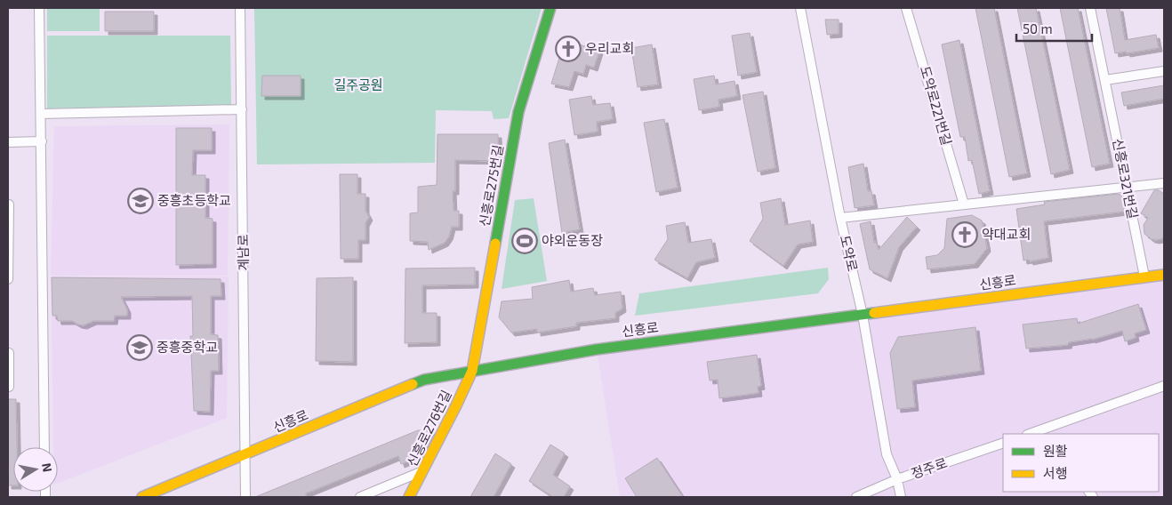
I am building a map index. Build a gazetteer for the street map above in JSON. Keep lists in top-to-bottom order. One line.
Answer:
{"streets":{"street":["도약로221번길","신흥로321번길","신흥로275번길","계남로","도약로","신흥로","신흥로276번길","정주로"]},"crossings":[["신흥로321번길","신흥로"],["신흥로275번길","신흥로"],["신흥로275번길","신흥로276번길"],["계남로","신흥로"],["도약로","신흥로"],["도약로","정주로"],["신흥로","신흥로276번길"]],"parks":["길주공원"],"places":{"church":["우리교회","약대교회"],"school or university":["중흥초등학교","중흥중학교"],"sports":["야외운동장"]},"legend":["원활","서행"],"scale_bar":"50 m","north":"right"}
